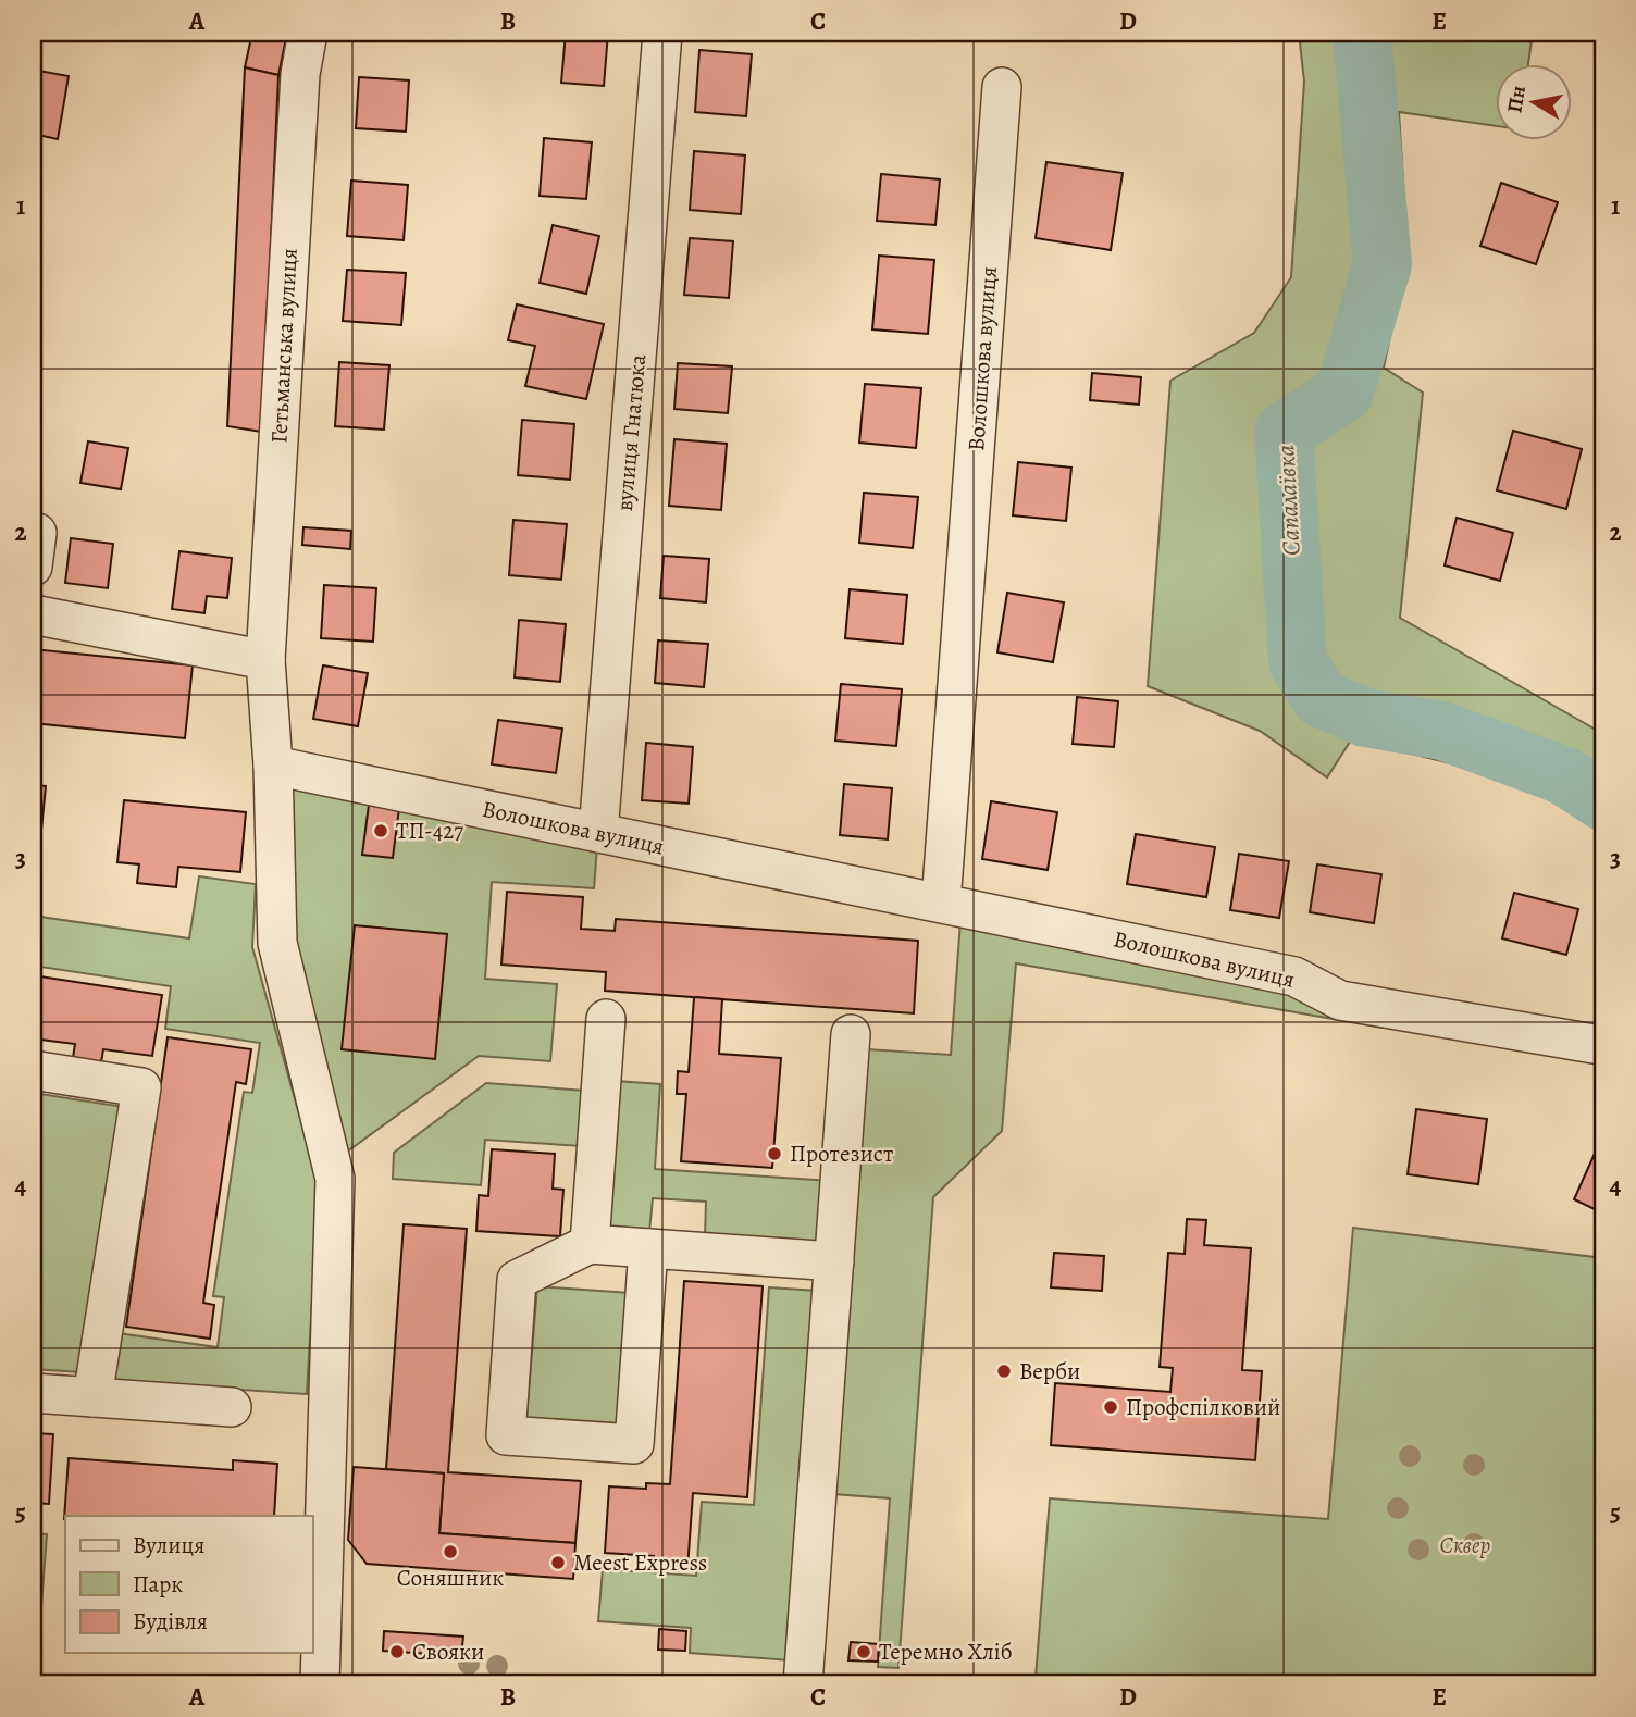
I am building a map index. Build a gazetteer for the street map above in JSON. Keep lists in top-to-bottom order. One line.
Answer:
{"streets":{"street":["Гетьманська вулиця","Волошкова вулиця","вулиця Гнатюка"]},"crossings":[["Волошкова вулиця","вулиця Гнатюка"]],"water":["Сапалаївка"],"parks":["Сквер"],"places":["ТП-427","Протезист","Верби","Профспілковий","Соняшник","Meest Express","Свояки","Теремно Хліб"],"legend":["Вулиця","Парк","Будівля"],"north":"left","grid":{"columns":["A","B","C","D","E"],"rows":["1","2","3","4","5"]}}
